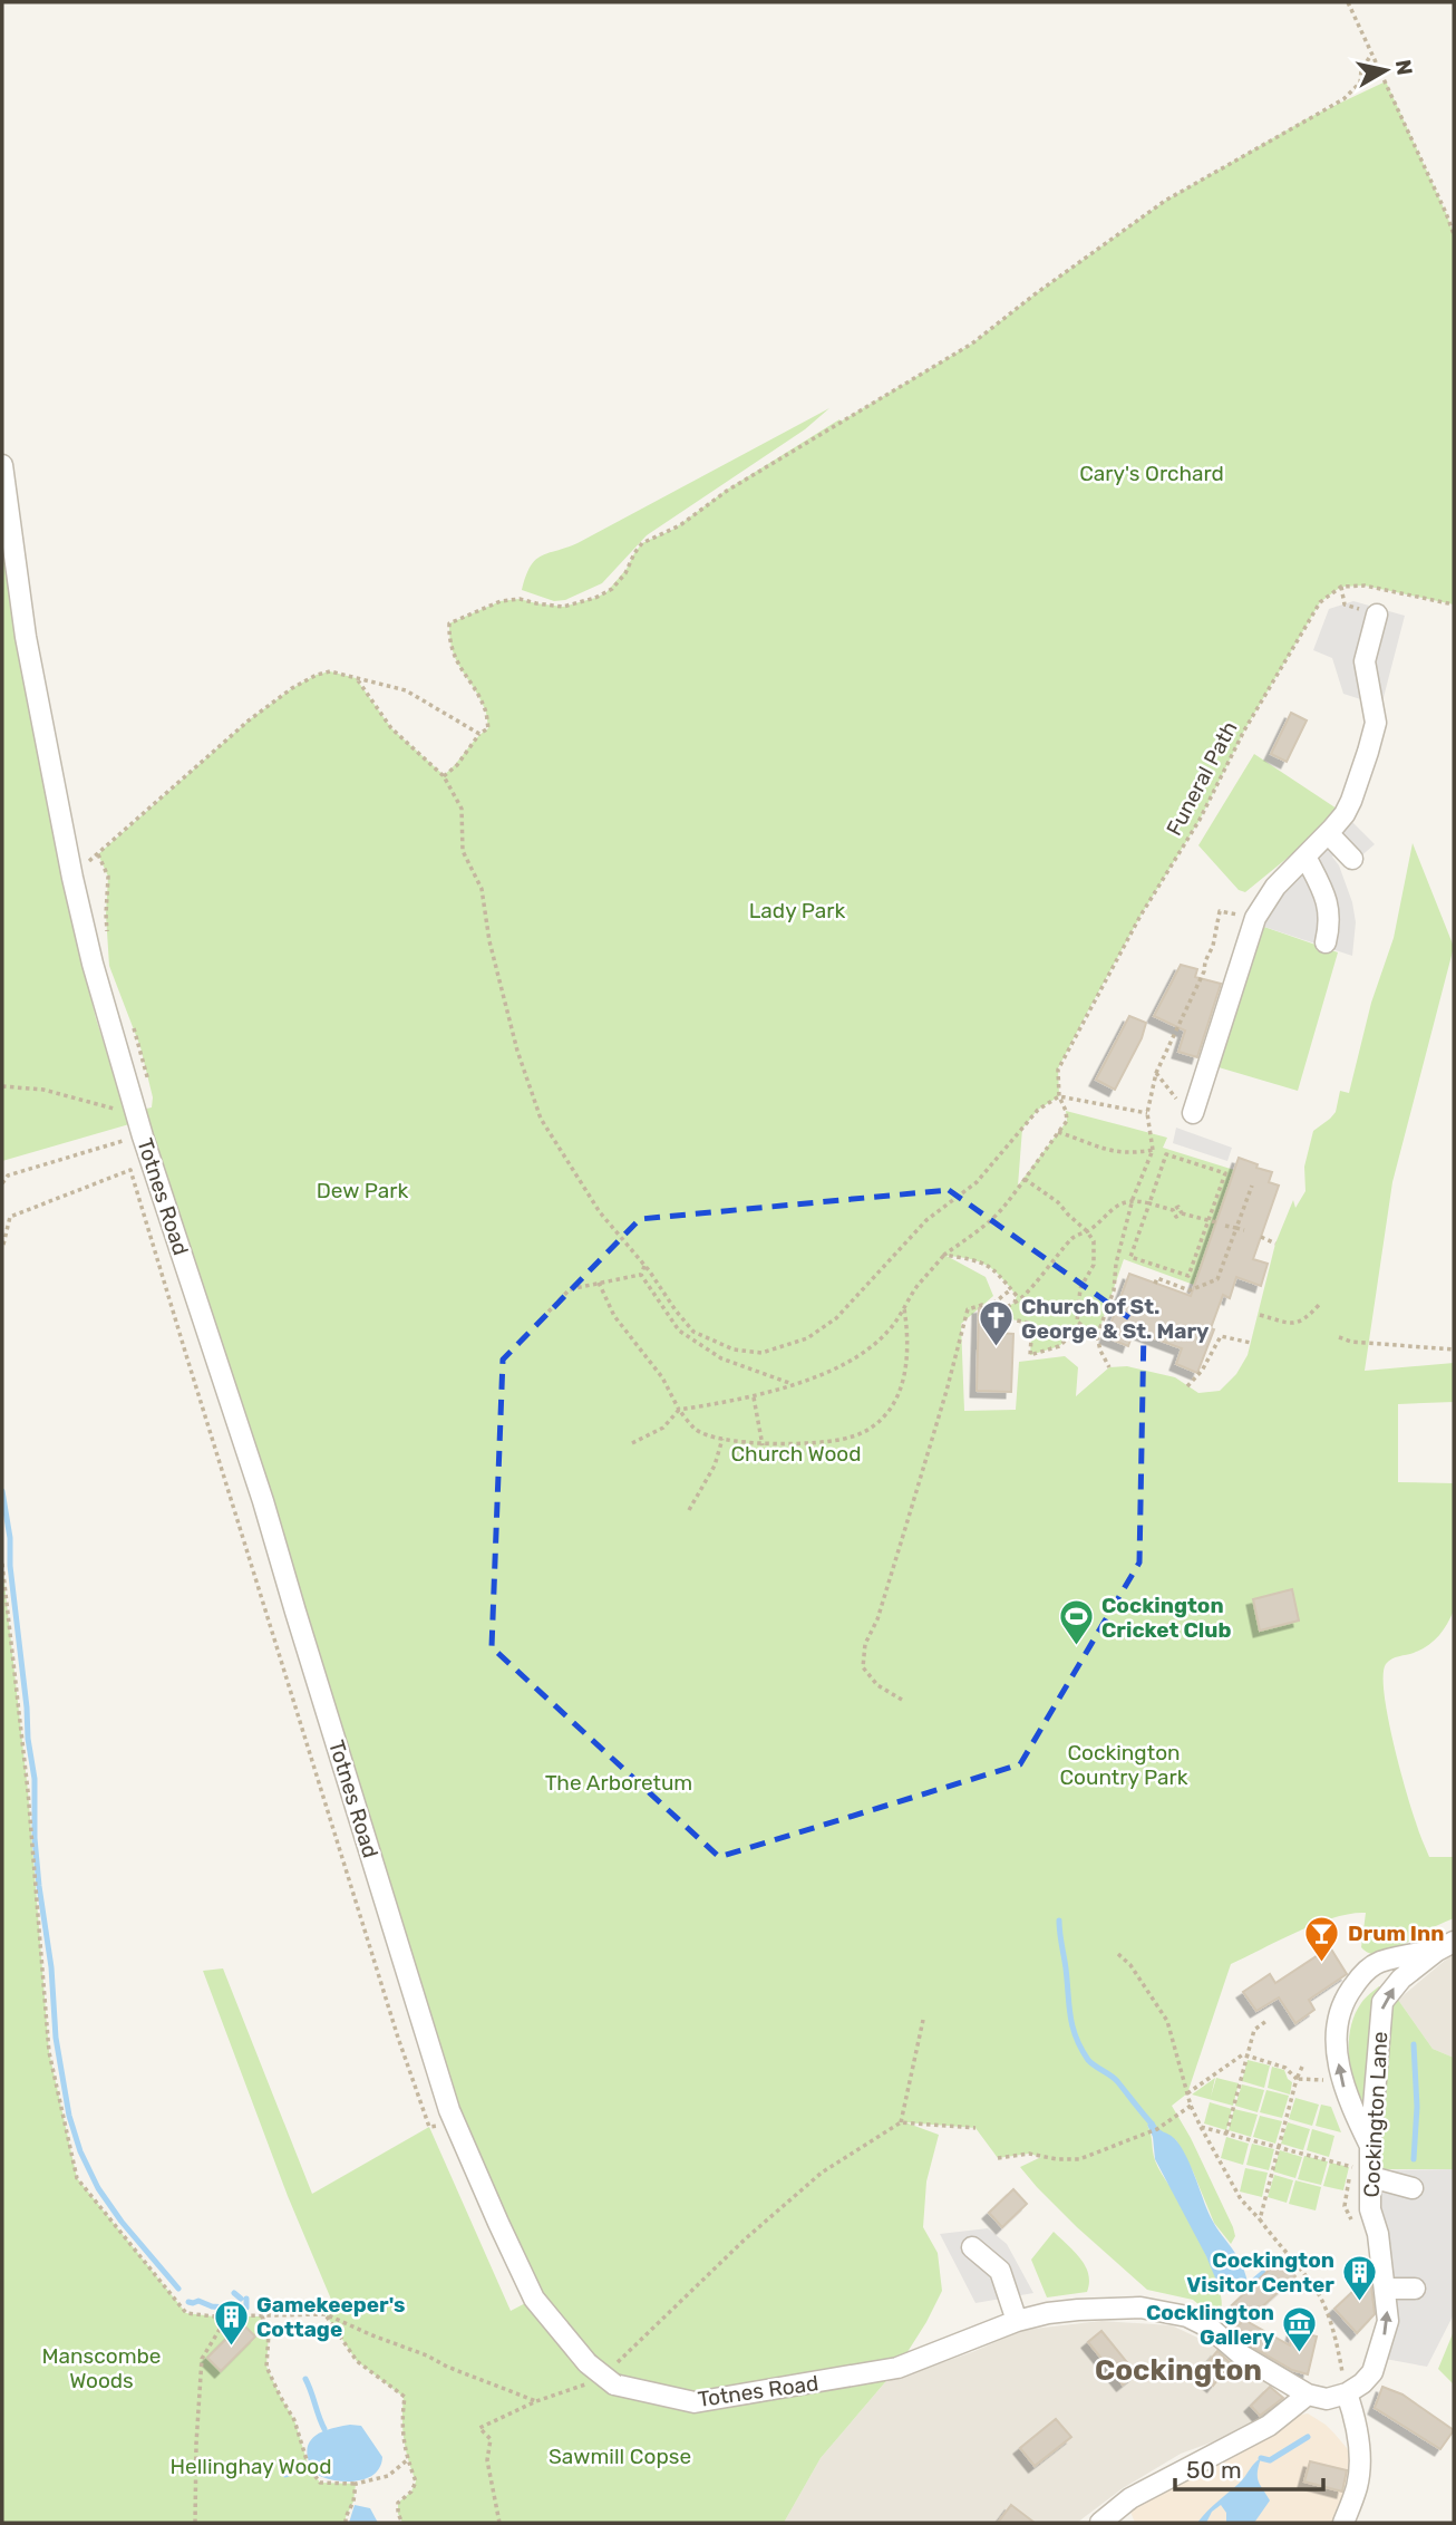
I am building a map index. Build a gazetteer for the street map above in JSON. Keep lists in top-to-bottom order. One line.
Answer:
{"streets":{"street":["Totnes Road","Cockington Lane"],"path":["Funeral Path"]},"one_way":["Cockington Lane"],"districts":["Cockington"],"parks":["Cary's Orchard","Lady Park","Dew Park","Church Wood","Cockington Country Park","The Arboretum","Manscombe Woods","Sawmill Copse","Hellinghay Wood"],"places":{"church":["Church of St. George & St. Mary"],"sports":["Cockington Cricket Club"],"bar":["Drum Inn"],"building":["Cockington Visitor Center","Gamekeeper's Cottage"],"museum":["Cocklington Gallery"]},"scale_bar":"50 m","north":"right"}
